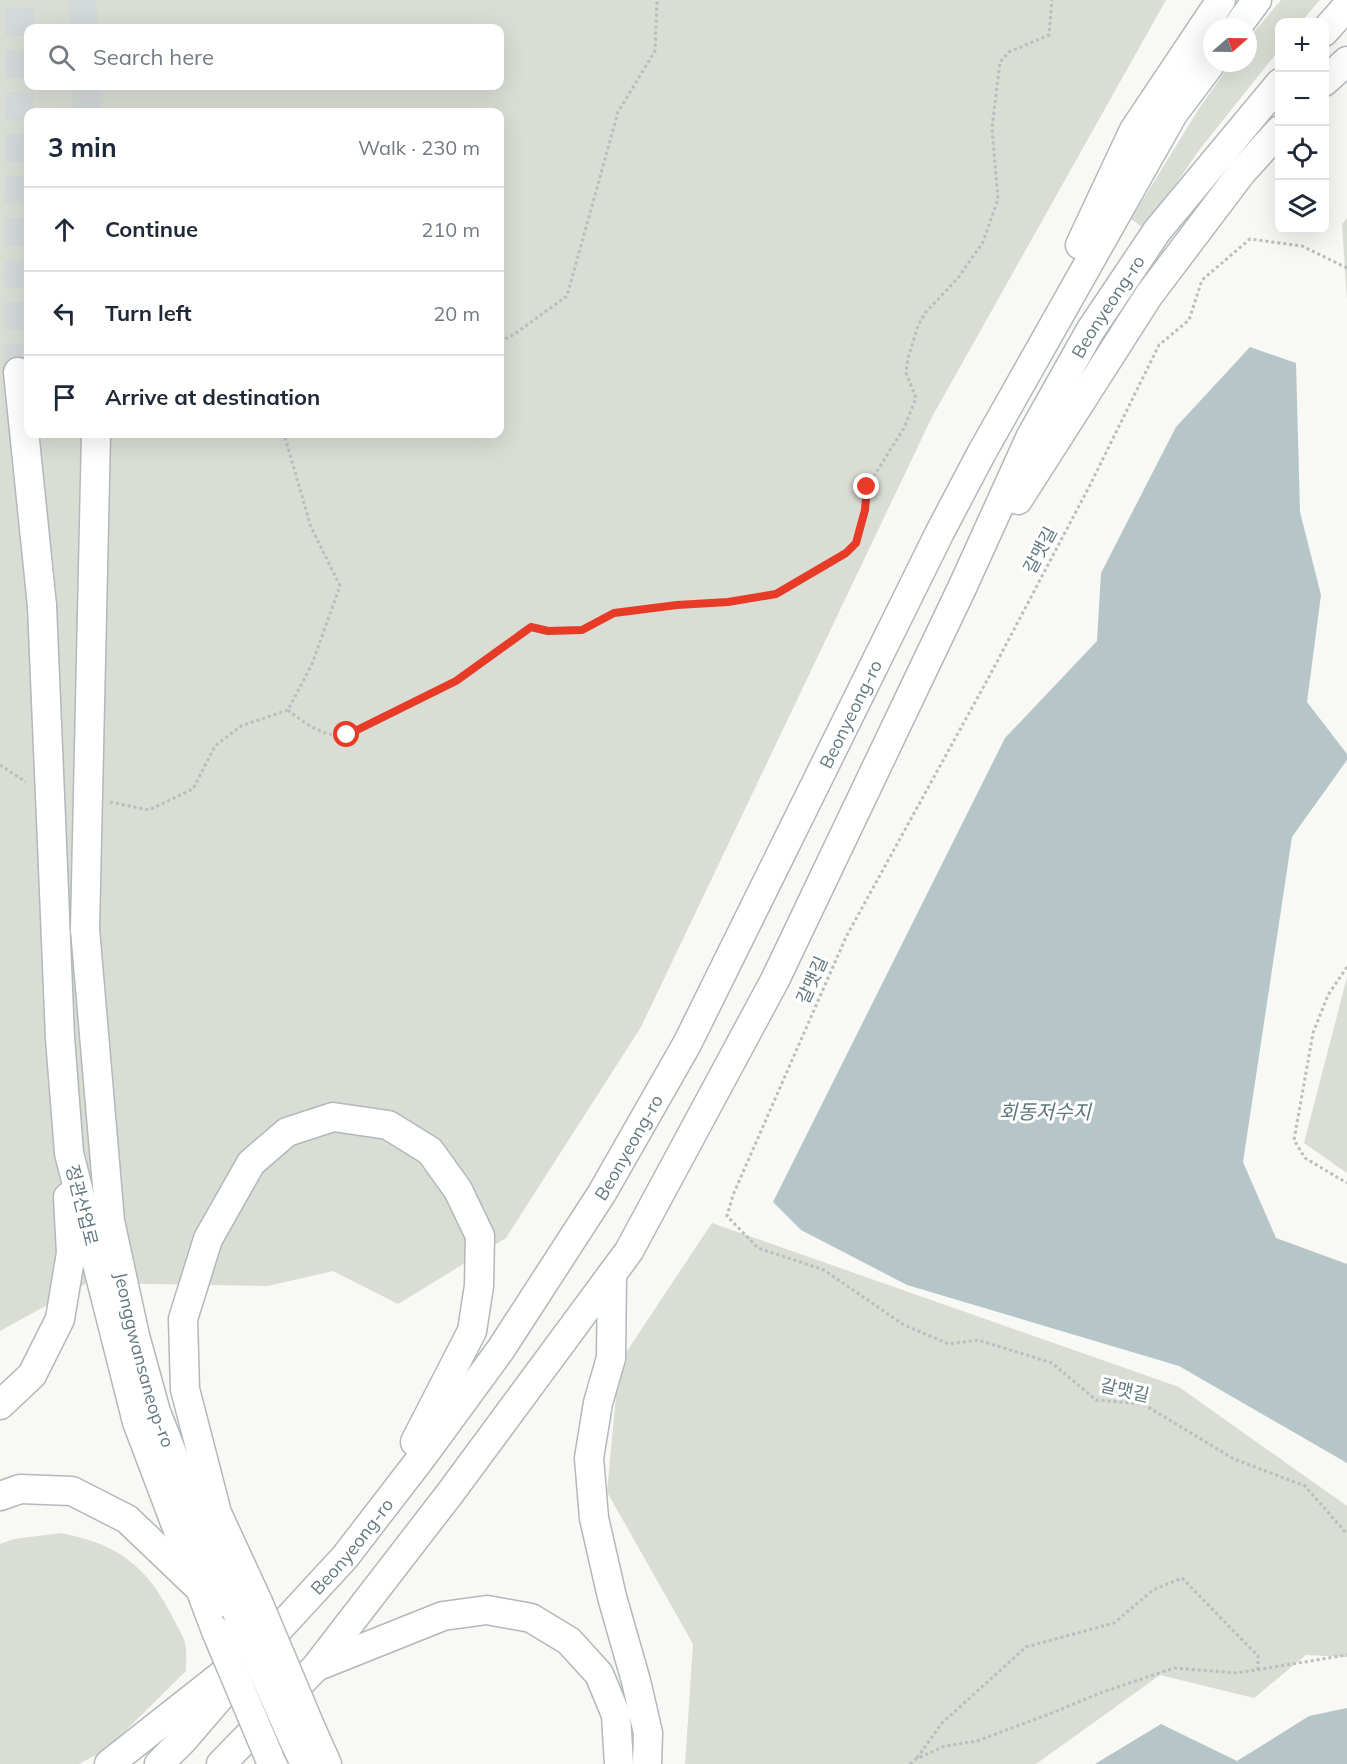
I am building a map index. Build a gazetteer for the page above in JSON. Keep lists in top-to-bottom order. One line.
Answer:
{"streets":{"highway":["Beonyeong-ro","정관산업로","Jeonggwansaneop-ro"],"path":["갈맷길"]},"water":["회동저수지"],"north":"right","page":{"map_buttons":["+","−"],"search":"Search here","heading":["3 min","Walk · 230 m"],"list":[["Continue","210 m"],["Turn left","20 m"],"Arrive at destination"]}}
